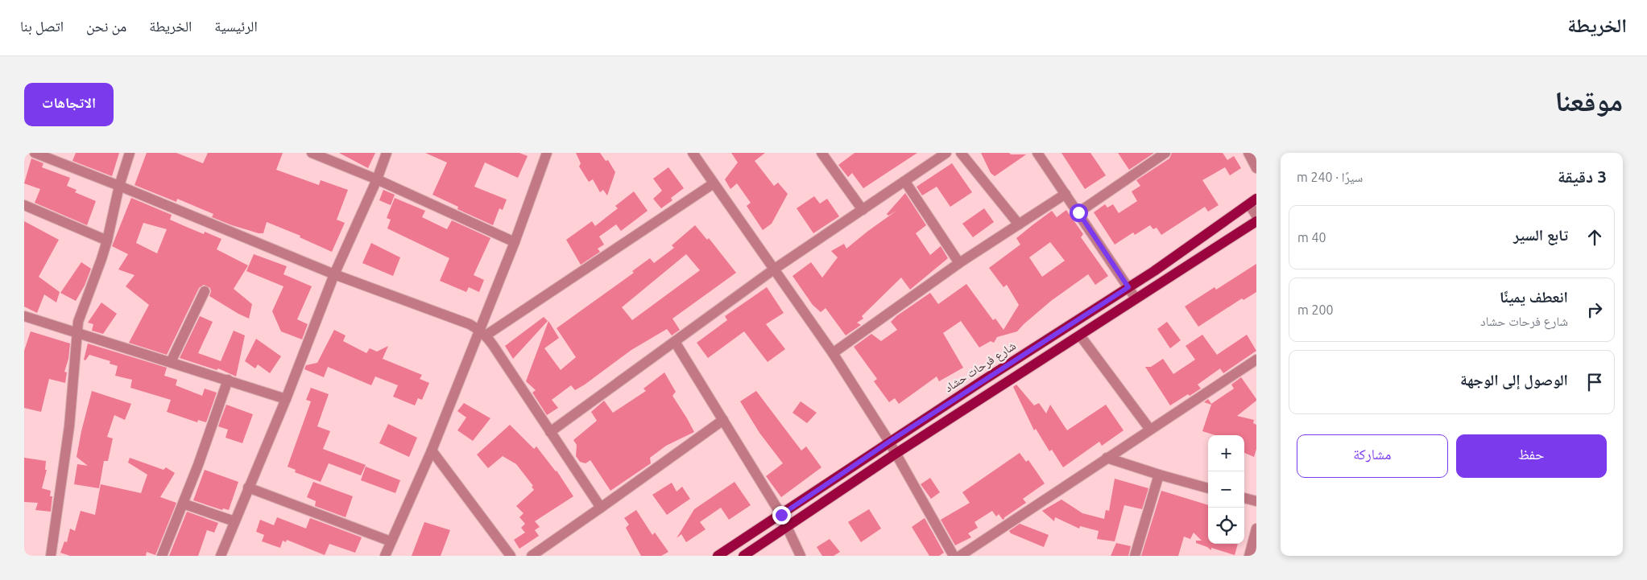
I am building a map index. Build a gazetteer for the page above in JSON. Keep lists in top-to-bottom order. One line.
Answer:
{"streets":{"main road":["شارع فرحات حشاد"]},"page":{"header":"الخريطة","nav":["الرئيسية","الخريطة","من نحن","اتصل بنا"],"title":"موقعنا","buttons":["الاتجاهات",["حفظ","مشاركة"]],"heading":["3 دقيقة","سيرًا · 240 m"],"list":[["تابع السير","40 m"],["انعطف يمينًا","شارع فرحات حشاد","200 m"],"الوصول إلى الوجهة"],"map_buttons":["+","−"]}}
